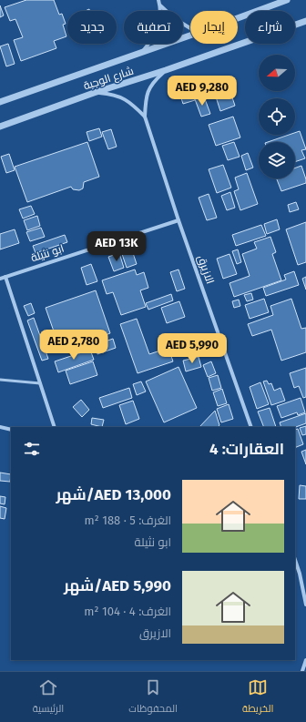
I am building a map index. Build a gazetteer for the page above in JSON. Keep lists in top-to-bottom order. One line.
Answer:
{"streets":{"street":["شارع الوجبة","ابو نثيلة","الازيرق"]},"crossings":[["شارع الوجبة","الازيرق"],["ابو نثيلة","الازيرق"]],"north":"left","page":{"chip":["شراء","إيجار","تصفية","جديد"],"price":["AED 9,280","AED 13K","AED 2,780","AED 5,990"],"heading":"العقارات: 4","list":[{"name":"AED 13,000/شهر","note":"الغرف: 5 · 188 m² · ابو نثيلة"},{"name":"AED 5,990/شهر","note":"الغرف: 4 · 104 m² · الازيرق"}],"tabs":["الخريطة","المحفوظات","الرئيسية"]}}
